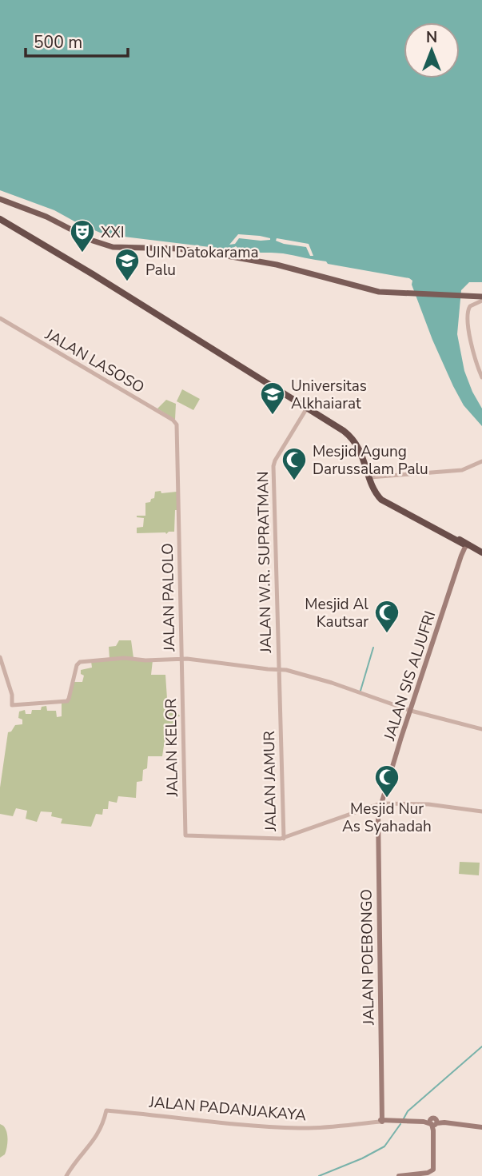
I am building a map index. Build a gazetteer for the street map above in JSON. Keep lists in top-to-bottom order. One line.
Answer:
{"streets":{"main road":["JALAN SIS ALJUFRI","JALAN POEBONGO"],"street":["JALAN LASOSO","JALAN W.R. SUPRATMAN","JALAN PALOLO","JALAN KELOR","JALAN JAMUR","JALAN PADANJAKAYA"]},"crossings":[["JALAN LASOSO","JALAN PALOLO"],["JALAN W.R. SUPRATMAN","JALAN JAMUR"],["JALAN PALOLO","JALAN KELOR"],["JALAN SIS ALJUFRI","JALAN POEBONGO"],["JALAN KELOR","JALAN JAMUR"],["JALAN POEBONGO","JALAN PADANJAKAYA"]],"places":{"theatre":["XXI"],"school or university":["UIN Datokarama Palu","Universitas Alkhaiarat"],"mosque":["Mesjid Agung Darussalam Palu","Mesjid Al Kautsar","Mesjid Nur As Syahadah"]},"scale_bar":"500 m","north":"top"}
